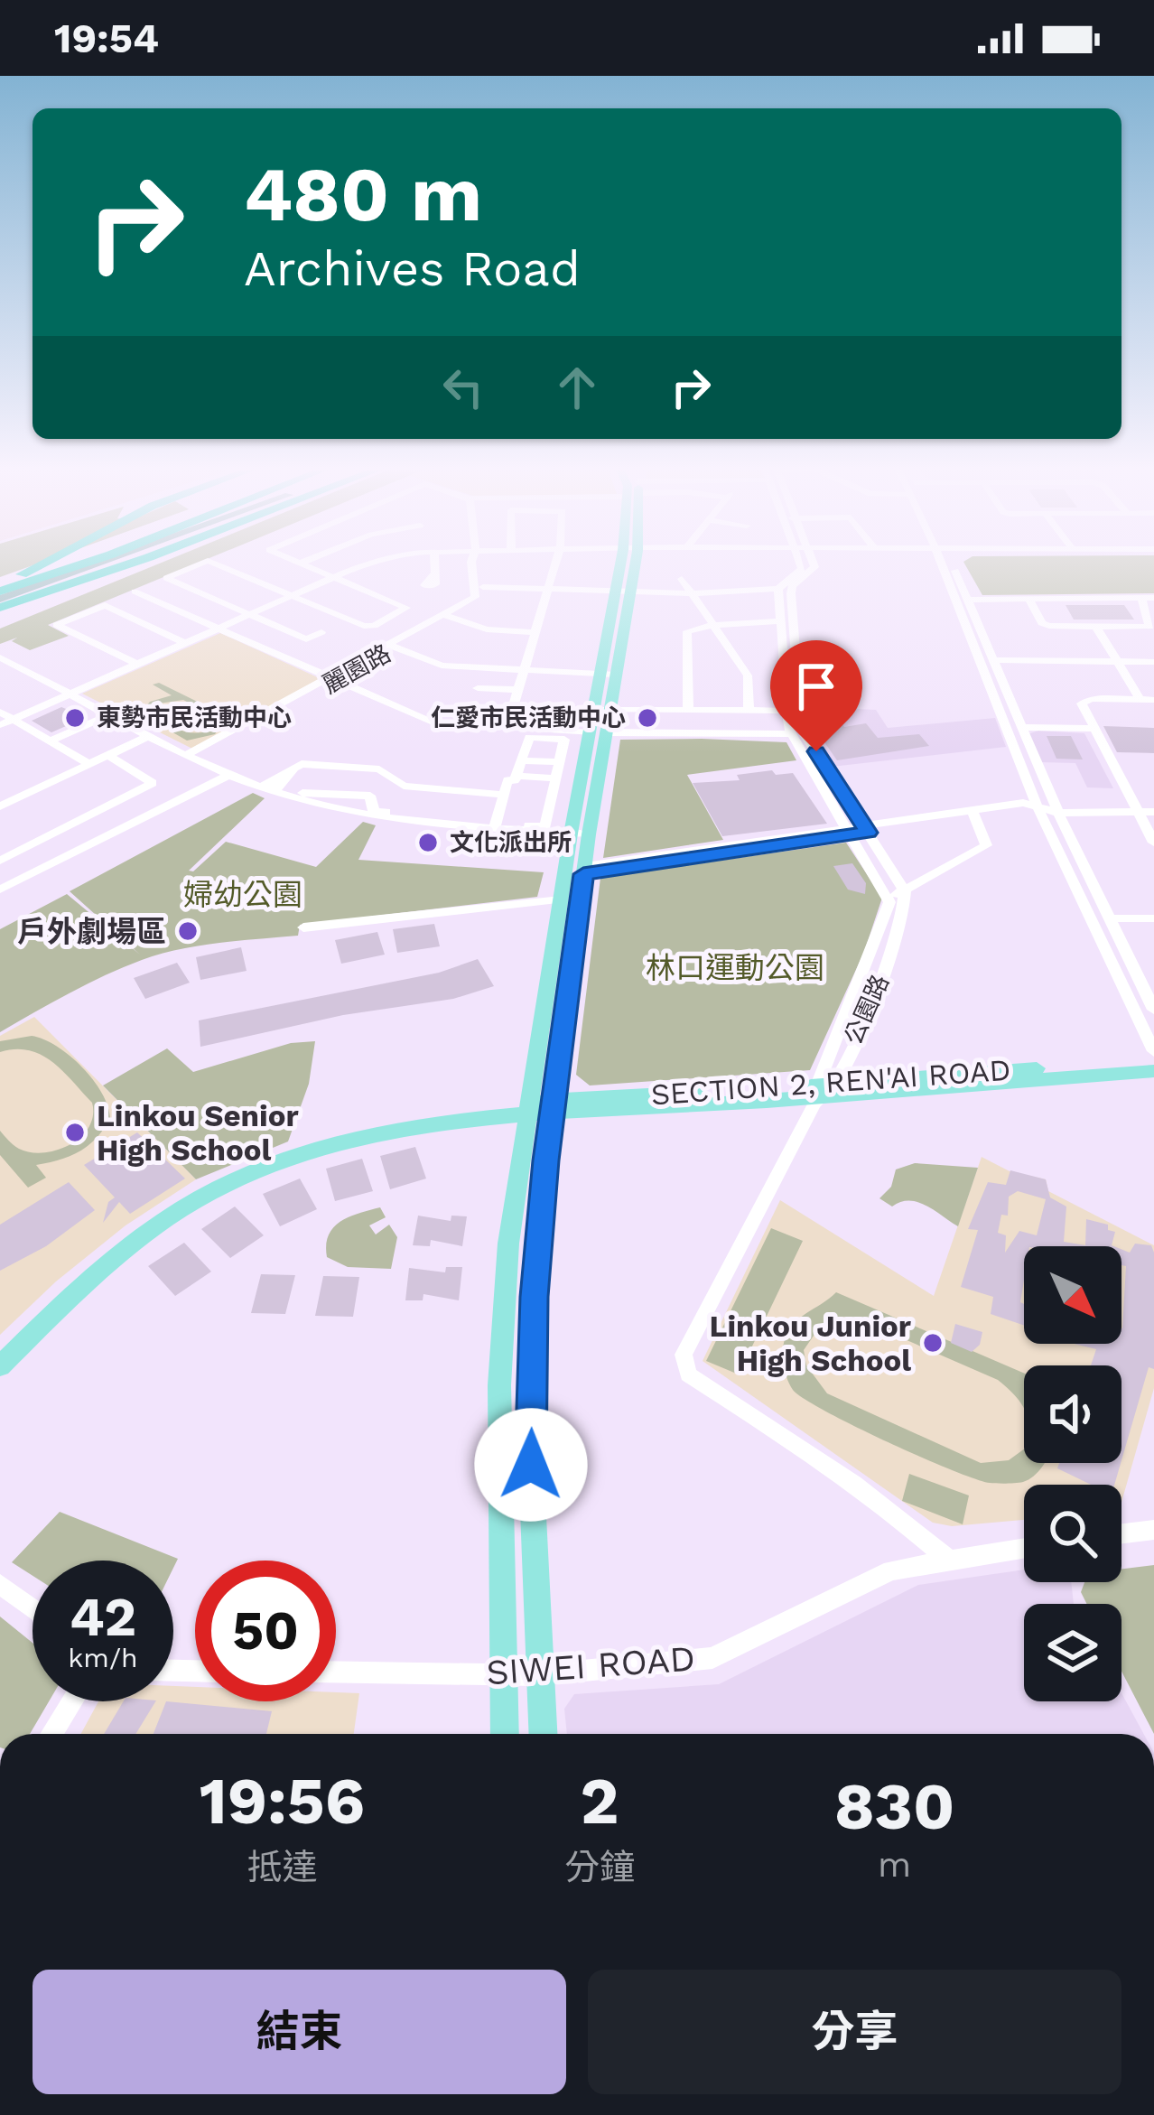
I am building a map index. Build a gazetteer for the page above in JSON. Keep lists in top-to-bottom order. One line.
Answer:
{"streets":{"main road":["SECTION 2, REN'AI ROAD"],"street":["麗園路","公園路","SIWEI ROAD"]},"crossings":[["公園路","SECTION 2, REN'AI ROAD"],["公園路","SIWEI ROAD"]],"parks":["婦幼公園","林口運動公園"],"places":["東勢市民活動中心","仁愛市民活動中心","文化派出所","戶外劇場區","Linkou Senior High School","Linkou Junior High School"],"north":"bottom right","page":{"status":"19:54","turn":["480 m","Archives Road"],"speed":"42 km/h","limit":"50","eta":["19:56","抵達","2","分鐘","830","m"],"buttons":["結束","分享"]}}
